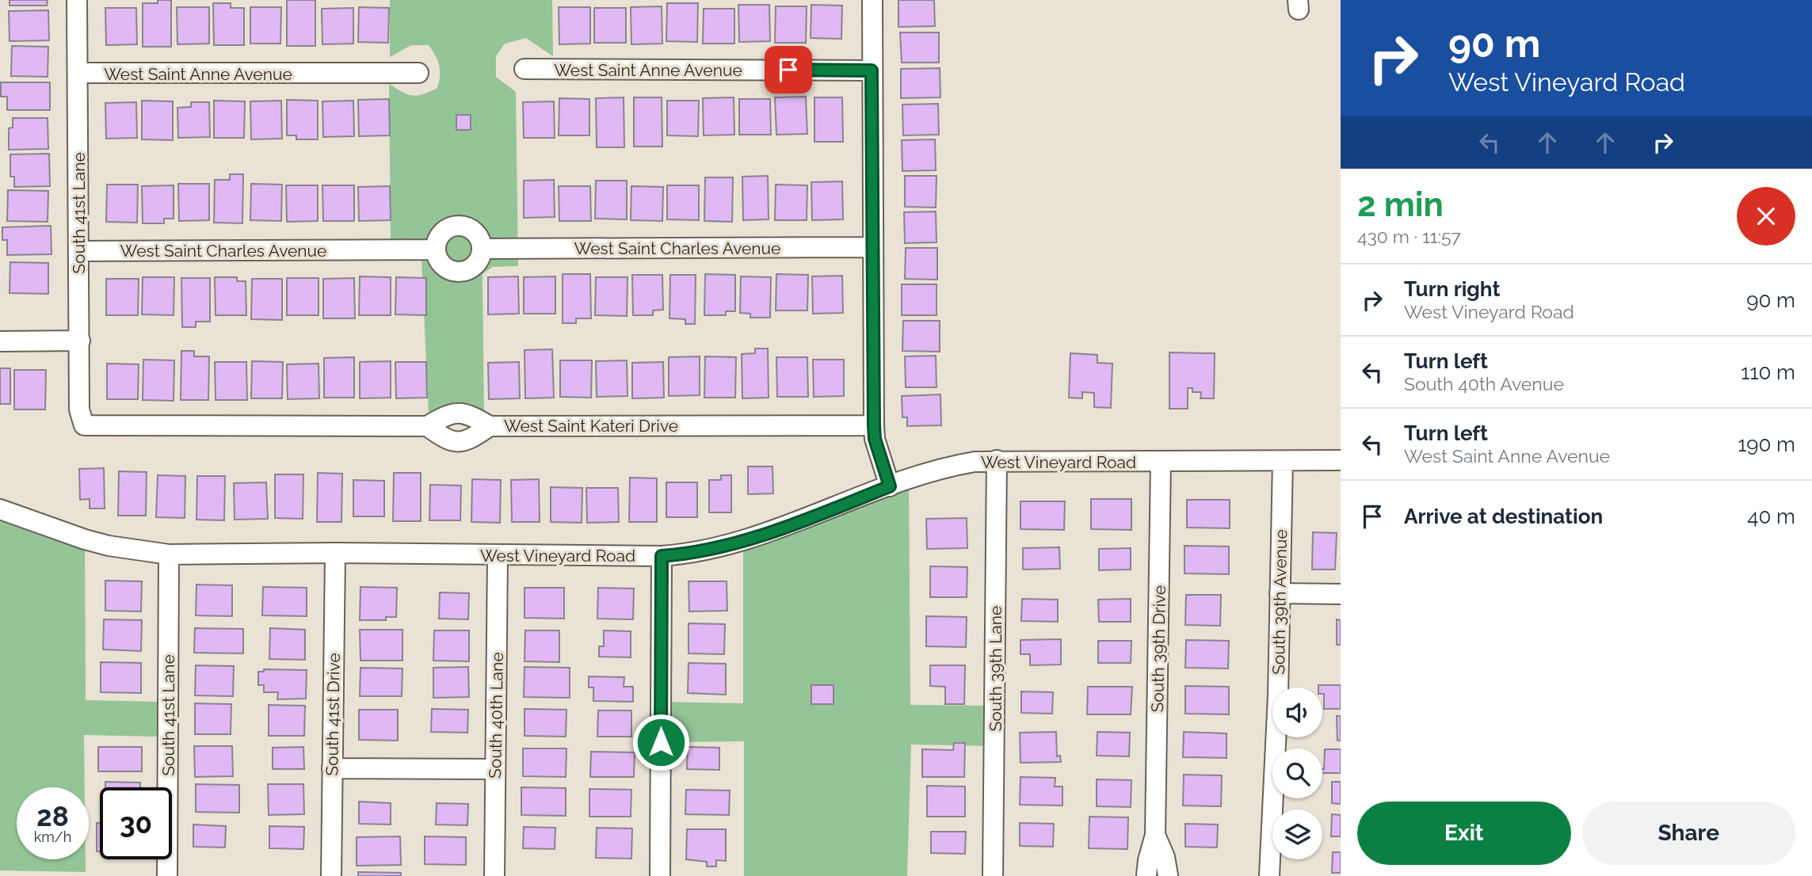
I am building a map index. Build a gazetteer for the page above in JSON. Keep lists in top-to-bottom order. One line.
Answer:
{"streets":{"street":["West Saint Anne Avenue","South 41st Lane","West Saint Charles Avenue","West Saint Kateri Drive","West Vineyard Road","South 39th Avenue","South 39th Drive","South 39th Lane","South 41st Drive","South 40th Lane"]},"crossings":[["West Saint Anne Avenue","South 41st Lane"],["South 41st Lane","West Saint Charles Avenue"],["South 41st Lane","West Saint Kateri Drive"],["South 41st Lane","West Vineyard Road"],["West Vineyard Road","South 39th Avenue"],["West Vineyard Road","South 39th Drive"],["West Vineyard Road","South 39th Lane"],["West Vineyard Road","South 41st Drive"],["West Vineyard Road","South 40th Lane"]],"page":{"turn":["90 m","West Vineyard Road"],"heading":["2 min","430 m · 11:57"],"list":[{"name":"Turn right","note":"West Vineyard Road","value":"90 m"},{"name":"Turn left","note":"South 40th Avenue","value":"110 m"},{"name":"Turn left","note":"West Saint Anne Avenue","value":"190 m"},{"name":"Arrive at destination","value":"40 m"}],"speed":"28 km/h","limit":"30","buttons":["Exit","Share"]}}
